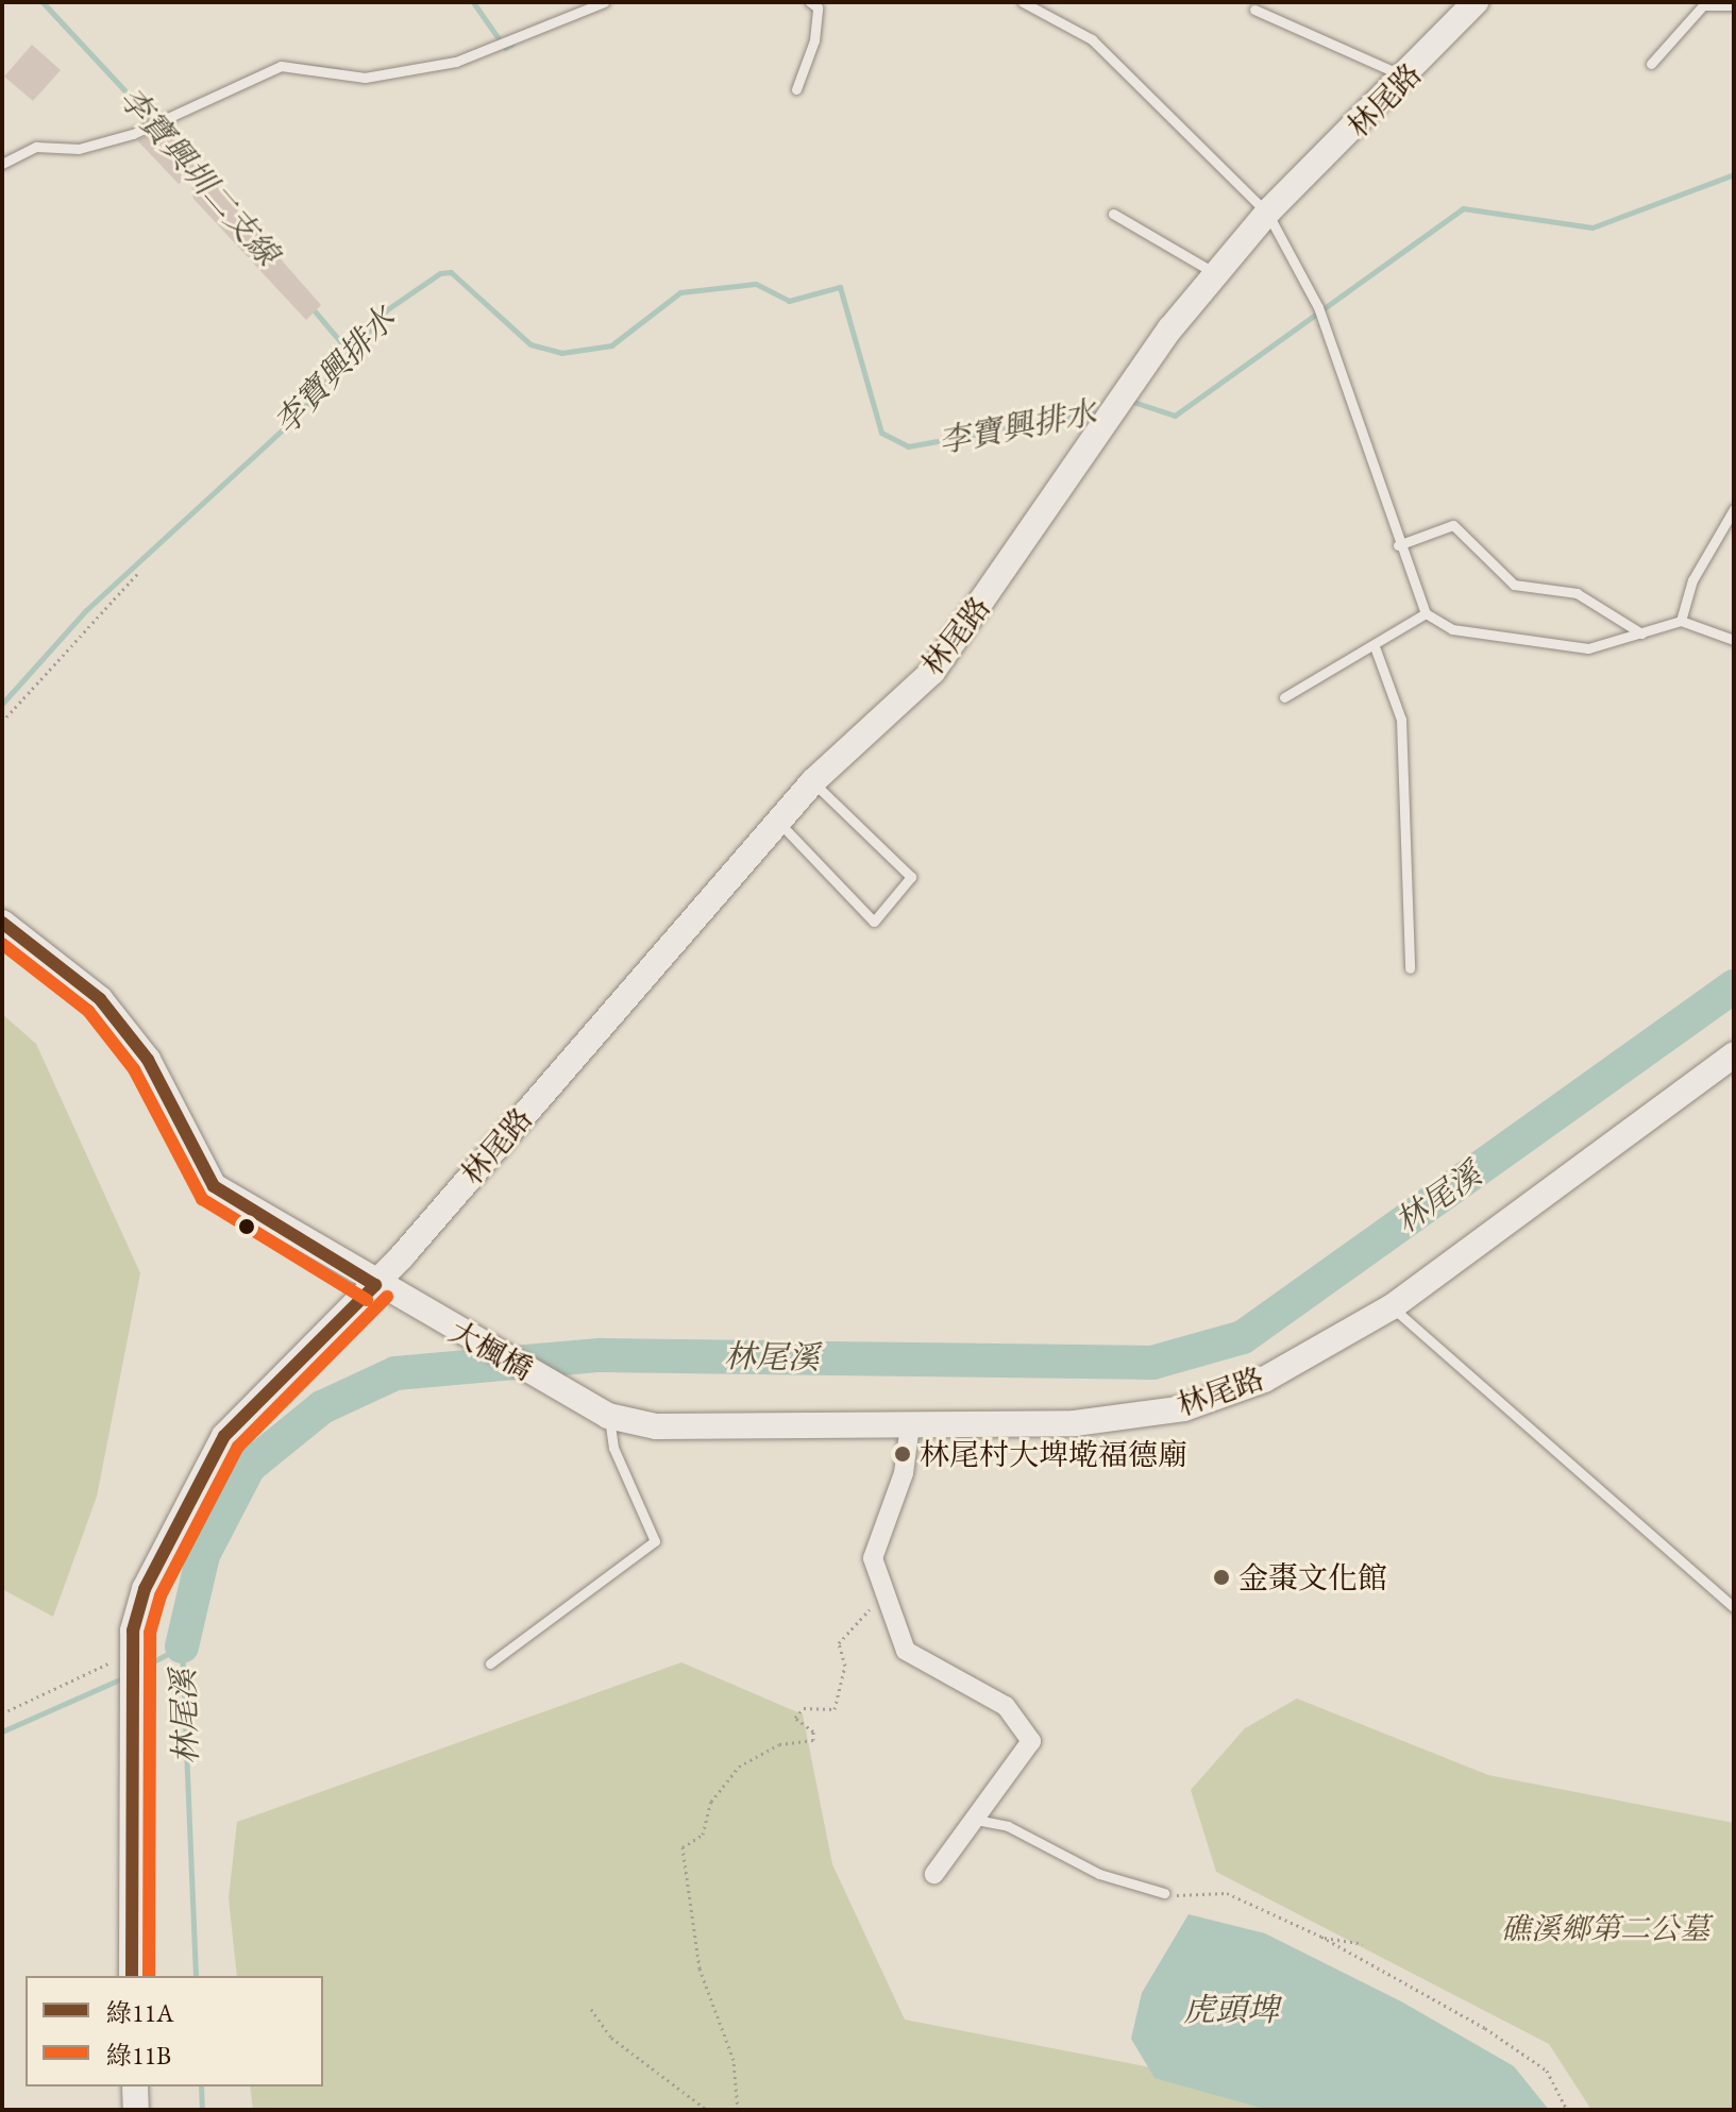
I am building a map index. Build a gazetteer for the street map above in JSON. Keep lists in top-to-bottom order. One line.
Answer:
{"streets":{"street":["林尾路","大楓橋"]},"crossings":[["林尾路","大楓橋"]],"water":["李寶興圳二支線","李寶興排水","林尾溪","虎頭埤"],"parks":["礁溪鄉第二公墓"],"places":["林尾村大埤墘福德廟","金棗文化館"],"lines":["transit line 綠11A","transit line 綠11B"],"legend":["綠11A","綠11B"]}
